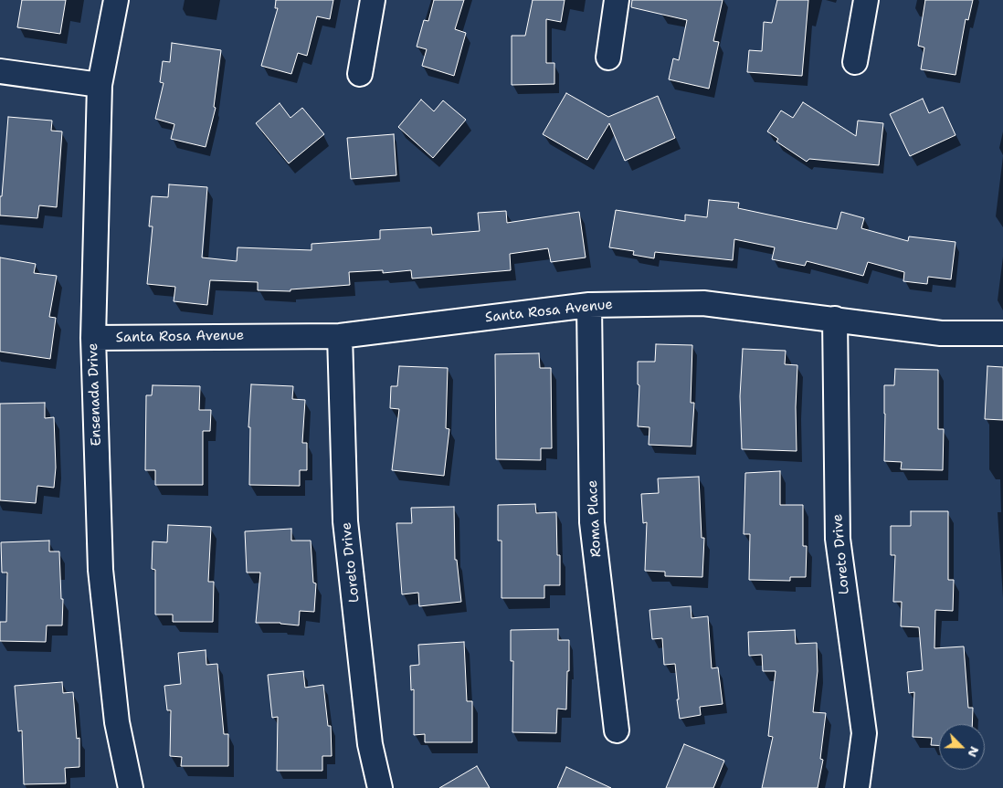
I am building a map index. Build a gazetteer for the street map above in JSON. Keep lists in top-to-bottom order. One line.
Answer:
{"streets":{"street":["Santa Rosa Avenue","Ensenada Drive","Roma Place","Loreto Drive"]},"crossings":[["Santa Rosa Avenue","Ensenada Drive"],["Santa Rosa Avenue","Roma Place"],["Santa Rosa Avenue","Loreto Drive"]],"north":"bottom right"}
